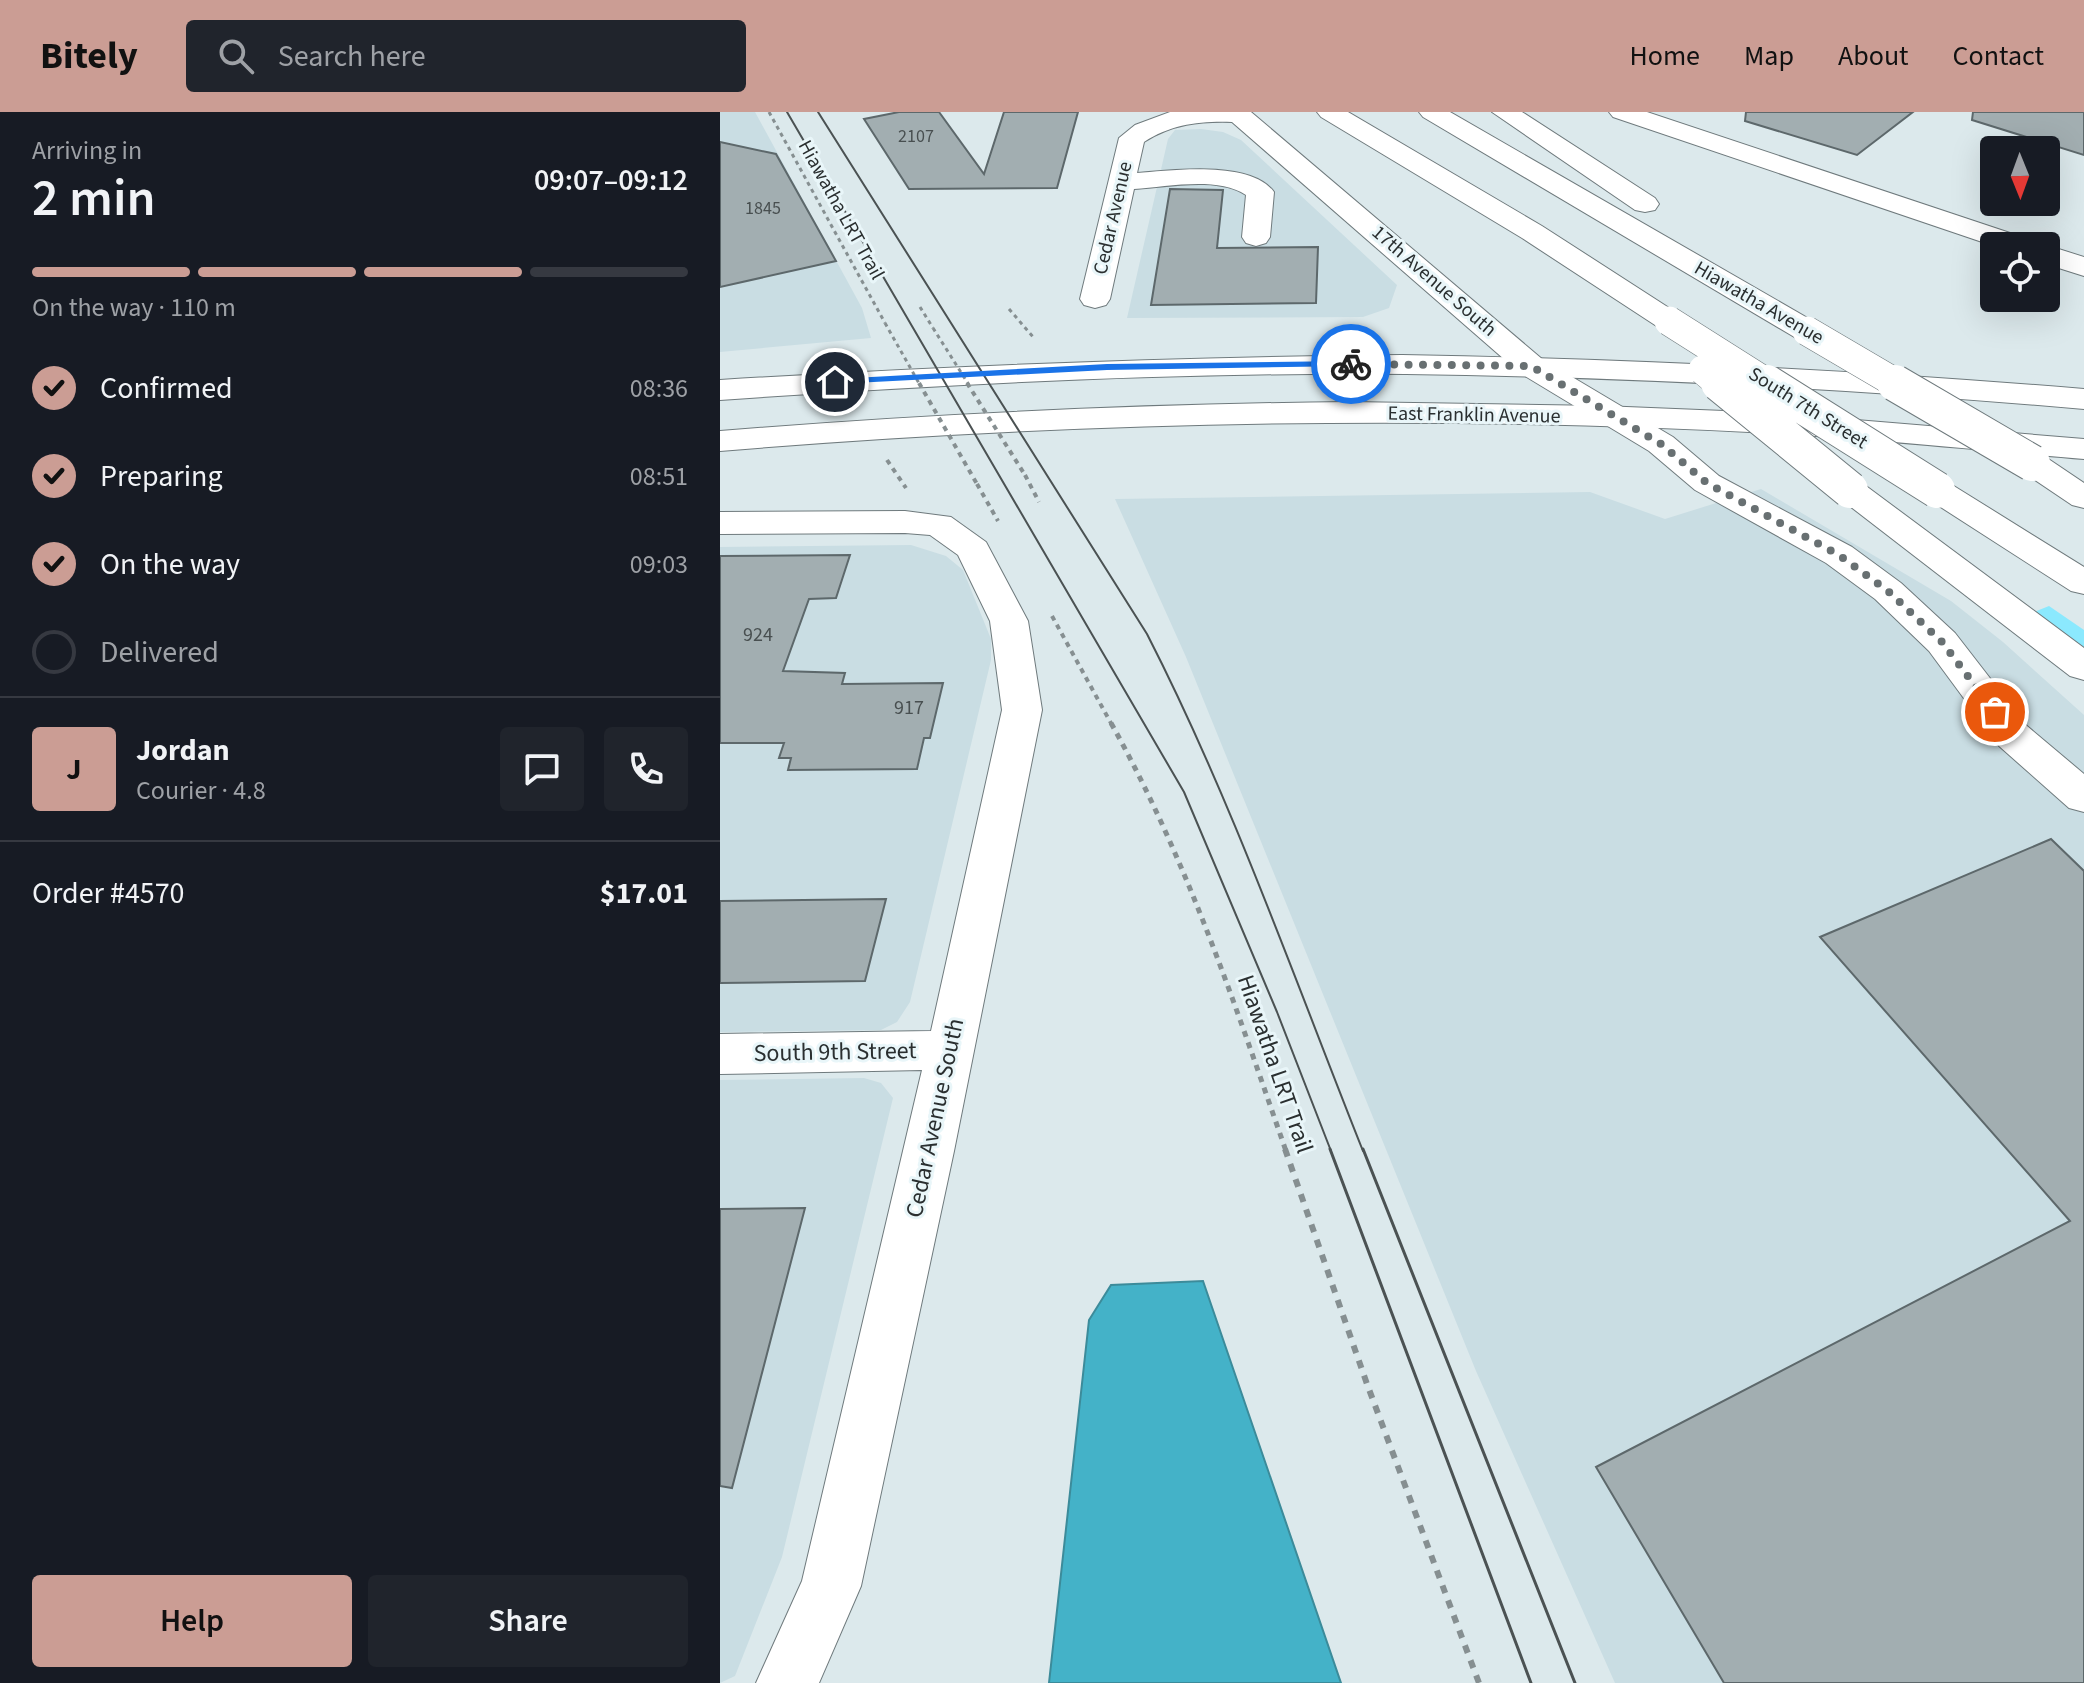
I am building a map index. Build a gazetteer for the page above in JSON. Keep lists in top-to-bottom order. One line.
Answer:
{"streets":{"main road":["Cedar Avenue","17th Avenue South","Hiawatha Avenue","South 7th Street","East Franklin Avenue","South 9th Street","Cedar Avenue South"],"path":["Hiawatha LRT Trail"]},"crossings":[["Hiawatha LRT Trail","Cedar Avenue South"],["Cedar Avenue","17th Avenue South"],["17th Avenue South","East Franklin Avenue"],["South 9th Street","Cedar Avenue South"]],"house_numbers":["2107","1845","924","917"],"north":"bottom","page":{"header":"Bitely","search":"Search here","nav":["Home","Map","About","Contact"],"heading":["2 min","Arriving in","09:07–09:12"],"panel":["Jordan","Courier · 4.8","Order #4570","$17.01"],"bar":"On the way · 110 m","list":[["Confirmed","08:36"],["Preparing","08:51"],["On the way","09:03"],"Delivered"],"round":"J","buttons":["Help","Share"]}}
